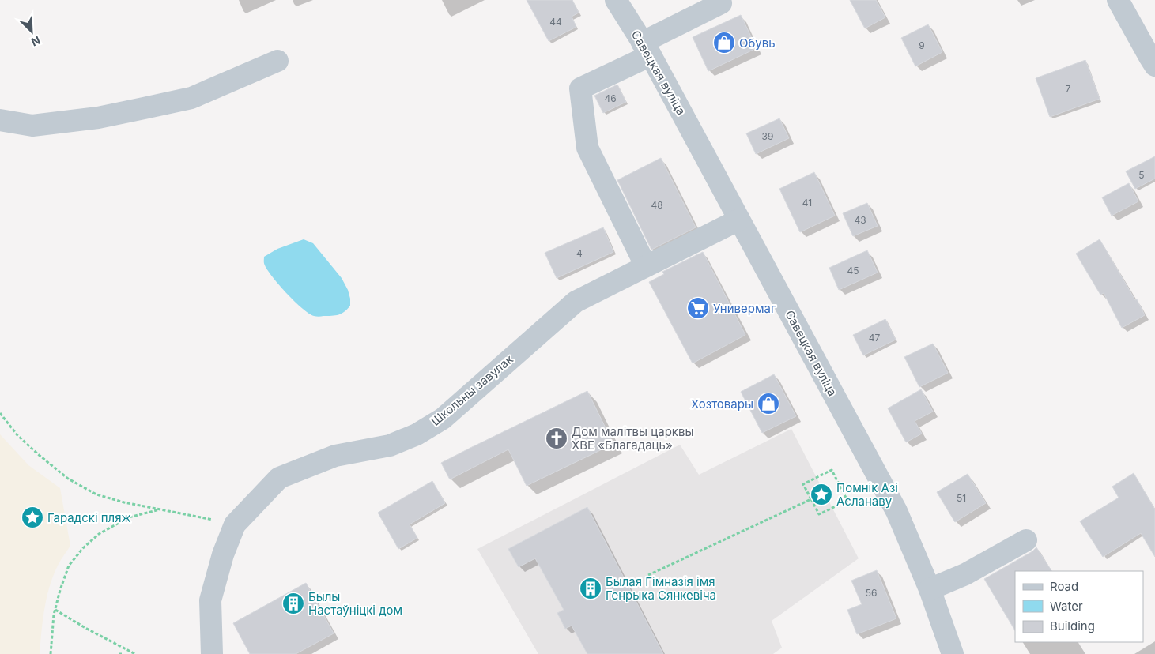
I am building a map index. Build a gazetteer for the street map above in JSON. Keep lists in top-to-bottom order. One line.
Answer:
{"streets":{"street":["Савецкая вуліца","Школьны завулак"]},"crossings":[["Савецкая вуліца","Школьны завулак"]],"places":{"shop":["Обувь","Хозтовары"],"supermarket":["Универмаг"],"church":["Дом малітвы царквы ХВЕ «Благадаць»"],"place":["Помнік Азі Асланаву","Гарадскі пляж"],"building":["Былая Гімназія імя Генрыка Сянкевіча","Былы Настаўніцкі дом"]},"house_numbers":["44","9","7","46","39","5","41","48","43","4","45","47","51","56"],"legend":["Road","Water","Building"],"north":"bottom right"}
